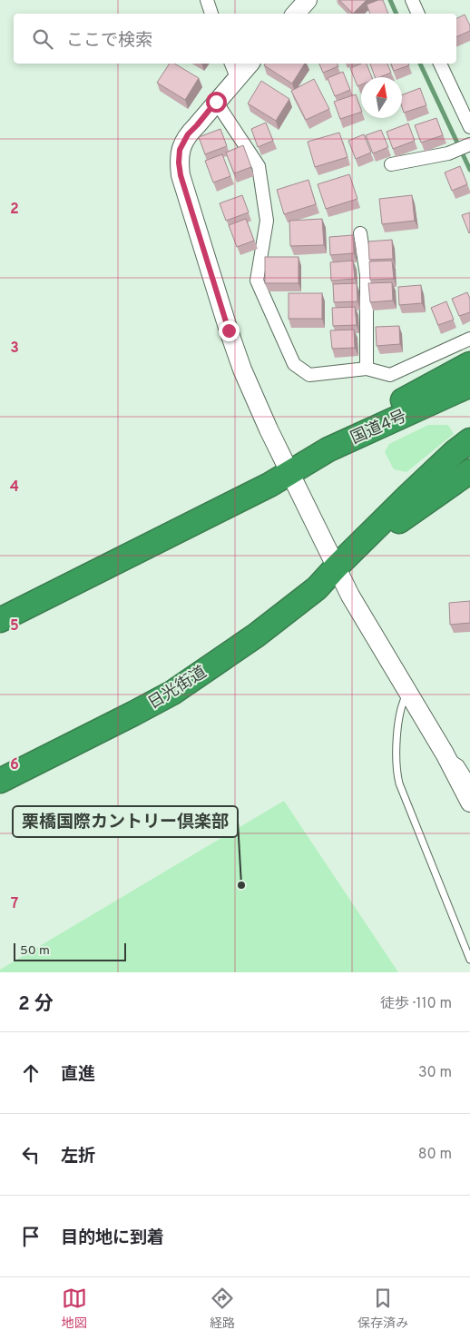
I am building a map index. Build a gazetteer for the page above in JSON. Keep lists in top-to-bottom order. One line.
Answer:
{"streets":{"highway":["国道4号","日光街道"]},"places":["栗橋国際カントリー倶楽部"],"scale_bar":"50 m","north":"top","page":{"search":"ここで検索","scale":"50 m","heading":["2 分","徒歩 · 110 m"],"list":[["直進","30 m"],["左折","80 m"],"目的地に到着"],"nav":["地図","経路","保存済み"]},"grid":{"rows":["2","3","4","5","6","7"]}}
